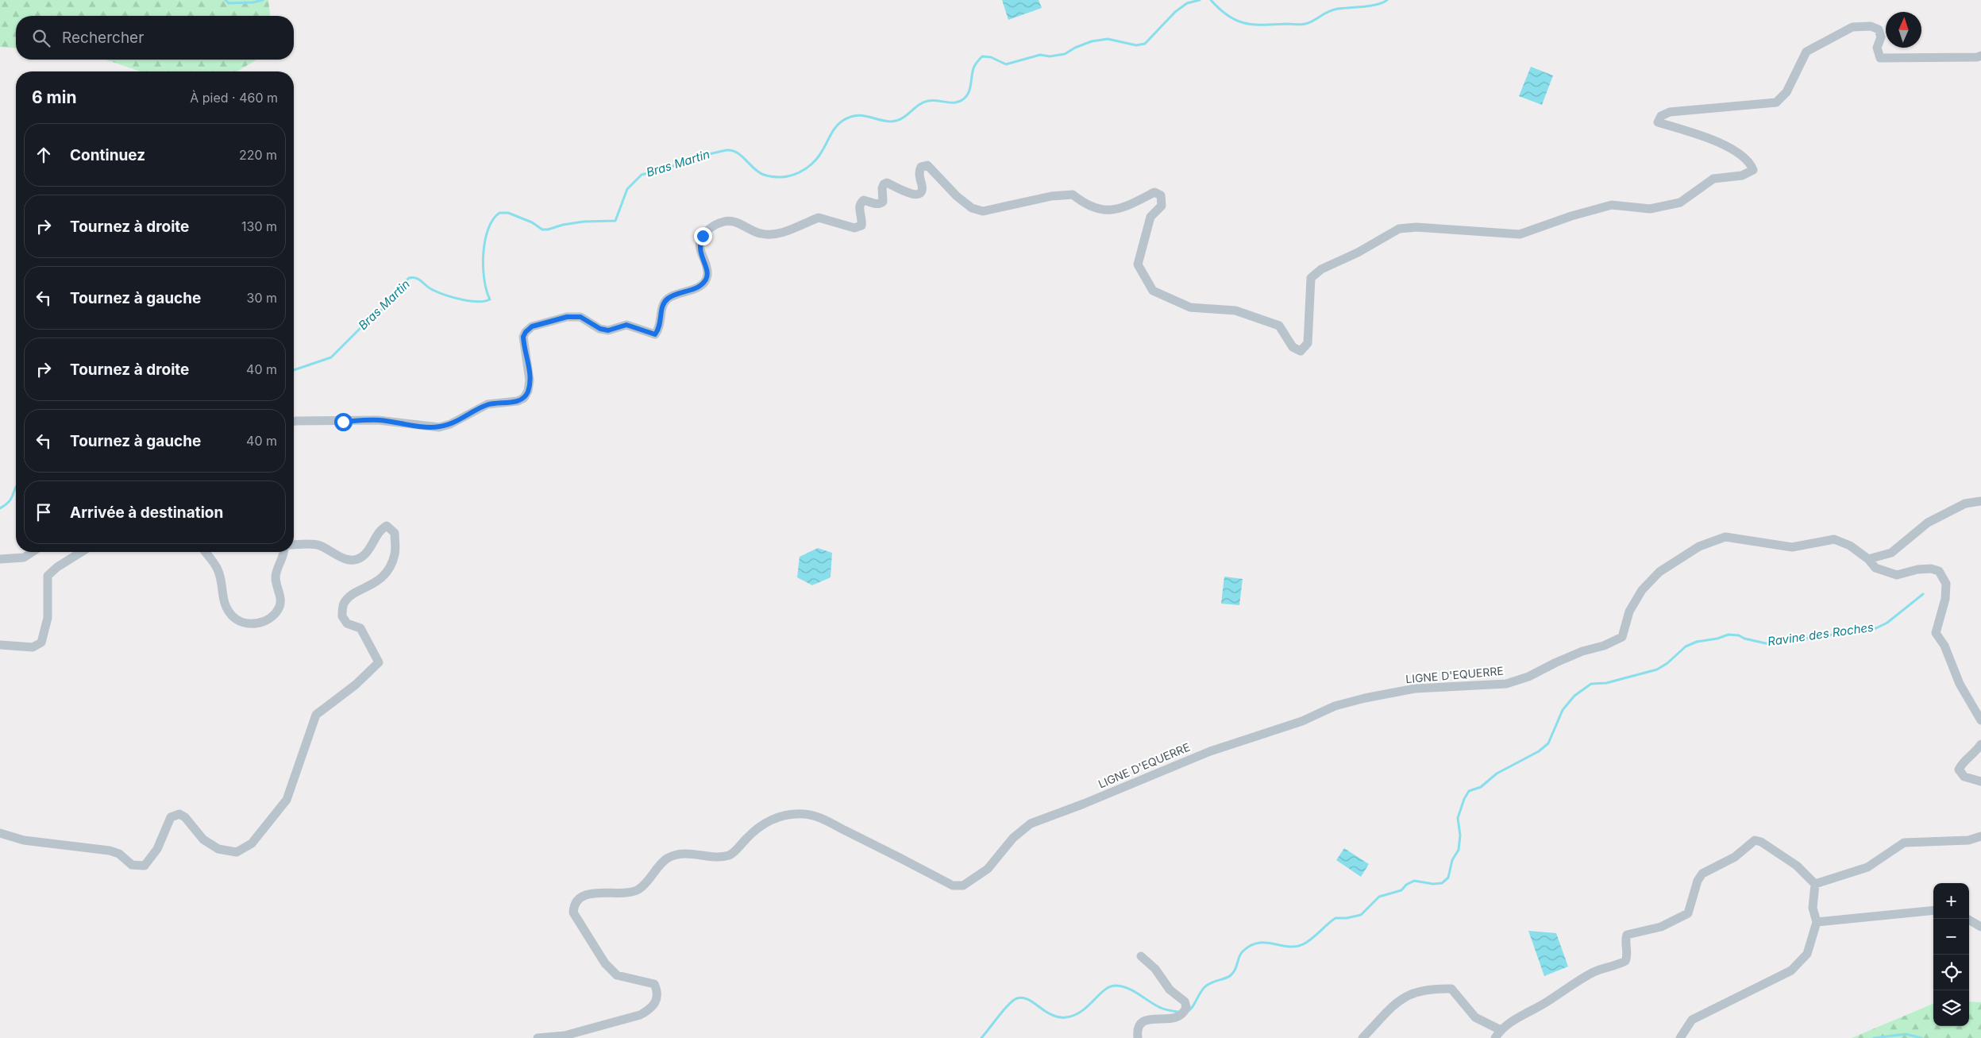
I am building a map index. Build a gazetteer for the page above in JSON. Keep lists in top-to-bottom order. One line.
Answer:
{"streets":{"street":["LIGNE D'EQUERRE"]},"water":["Bras Martin","Ravine des Roches"],"north":"top","page":{"search":"Rechercher","heading":["6 min","À pied · 460 m"],"list":[["Continuez","220 m"],["Tournez à droite","130 m"],["Tournez à gauche","30 m"],["Tournez à droite","40 m"],["Tournez à gauche","40 m"],"Arrivée à destination"],"map_buttons":["+","−"]}}
